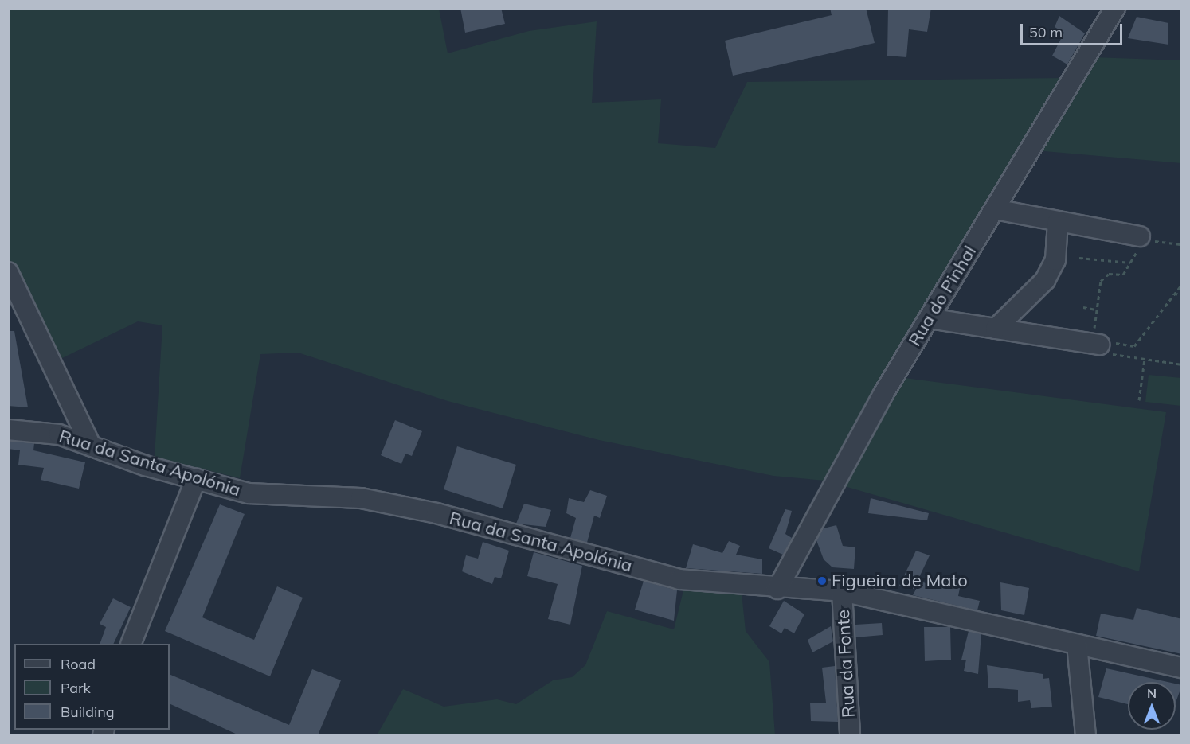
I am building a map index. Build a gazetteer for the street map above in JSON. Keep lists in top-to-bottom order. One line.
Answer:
{"streets":{"street":["Rua do Pinhal","Rua da Santa Apolónia","Rua da Fonte"]},"crossings":[["Rua do Pinhal","Rua da Santa Apolónia"],["Rua da Santa Apolónia","Rua da Fonte"]],"places":["Figueira de Mato"],"legend":["Road","Park","Building"],"scale_bar":"50 m","north":"top"}
